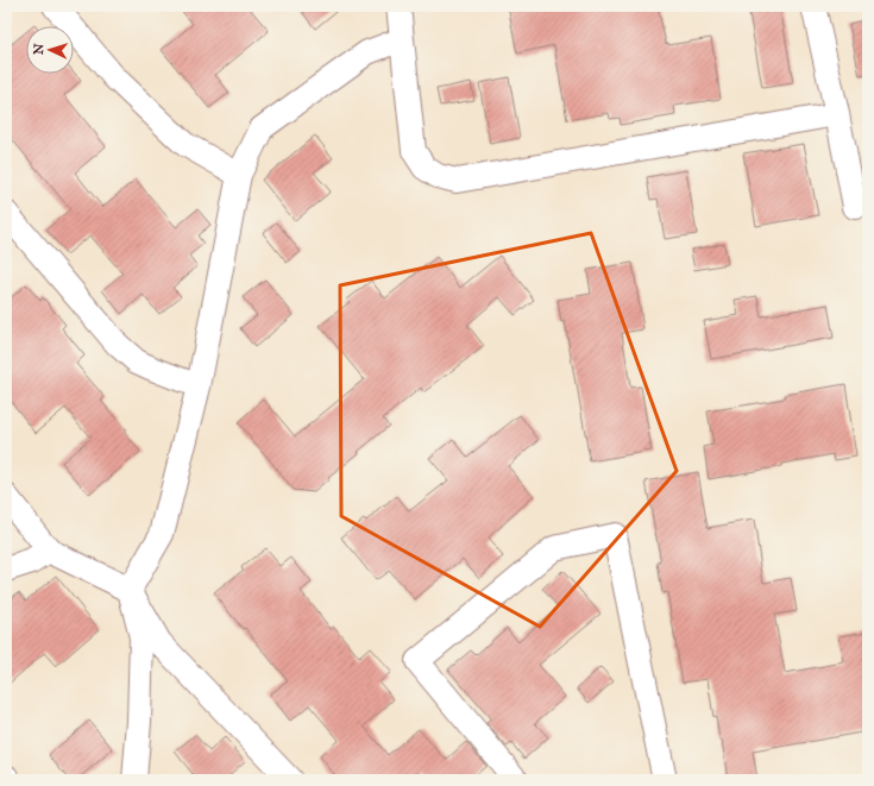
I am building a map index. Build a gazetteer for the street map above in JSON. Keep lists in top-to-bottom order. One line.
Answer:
{"north":"left"}
